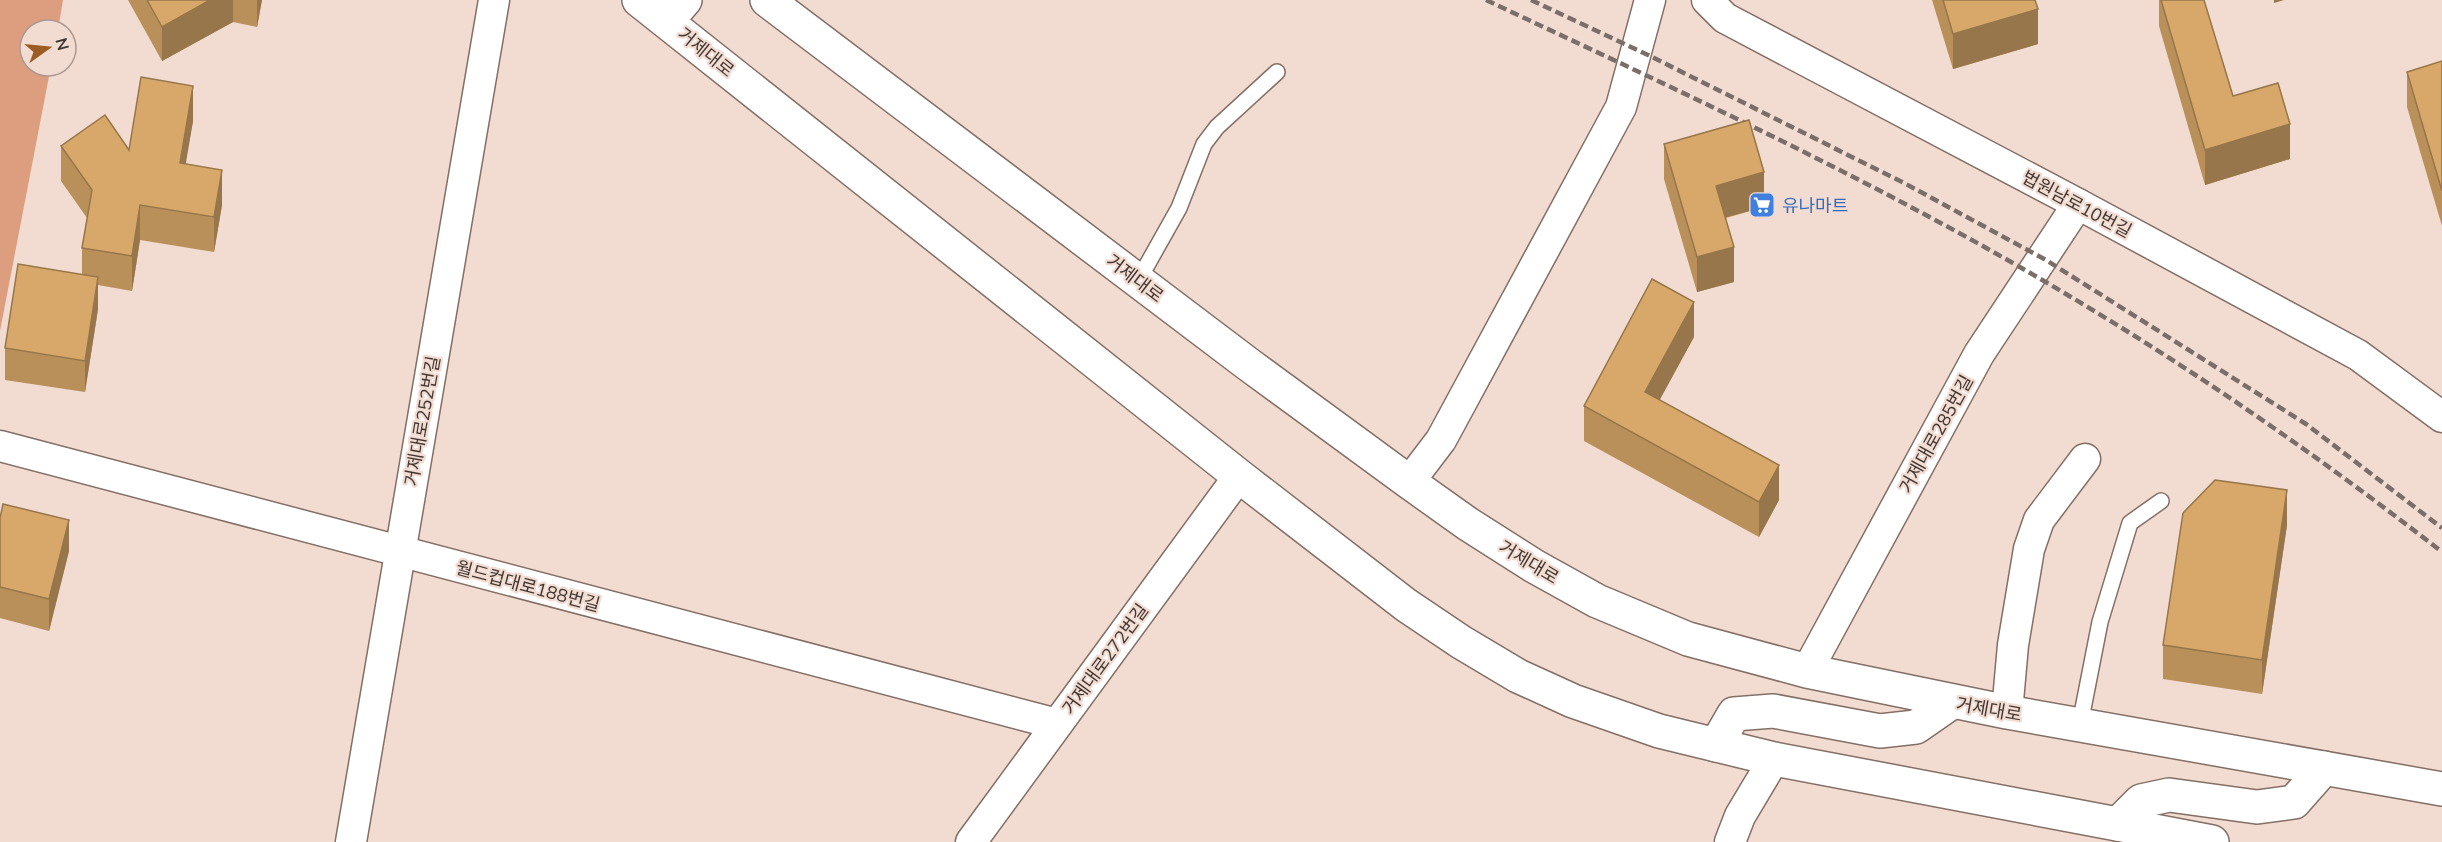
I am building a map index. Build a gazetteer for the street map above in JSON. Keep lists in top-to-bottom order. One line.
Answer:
{"streets":{"main road":["거제대로"],"street":["법원남로10번길","거제대로252번길","거제대로285번길","월드컵대로188번길","거제대로272번길"]},"crossings":[["거제대로","거제대로285번길"],["거제대로","거제대로272번길"],["법원남로10번길","거제대로285번길"],["거제대로252번길","월드컵대로188번길"],["월드컵대로188번길","거제대로272번길"]],"places":{"supermarket":["유나마트"]},"north":"right"}
